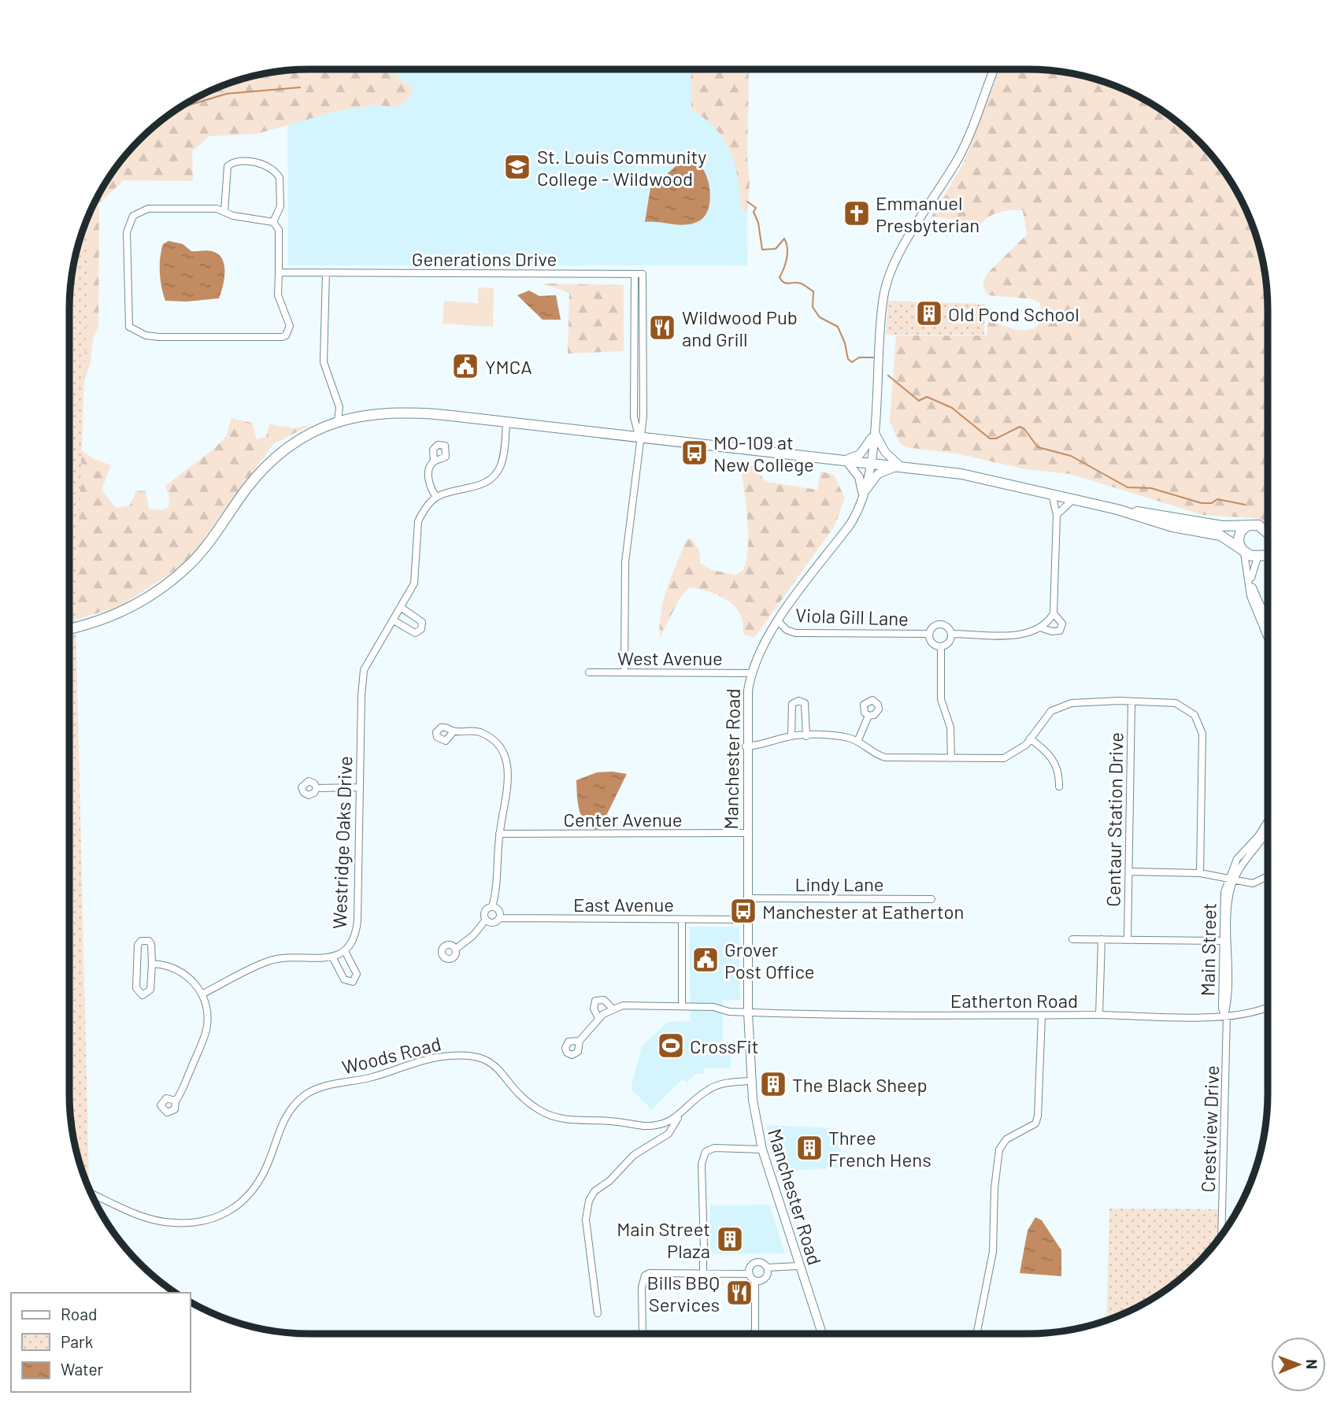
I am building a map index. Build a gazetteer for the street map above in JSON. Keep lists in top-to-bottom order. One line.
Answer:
{"streets":{"street":["Generations Drive","Viola Gill Lane","West Avenue","Manchester Road","Center Avenue","Centaur Station Drive","Westridge Oaks Drive","Lindy Lane","East Avenue","Main Street","Eatherton Road","Woods Road","Crestview Drive"]},"crossings":[["Viola Gill Lane","Manchester Road"],["West Avenue","Manchester Road"],["Manchester Road","Center Avenue"],["Manchester Road","Lindy Lane"],["Manchester Road","East Avenue"],["Manchester Road","Eatherton Road"],["Manchester Road","Woods Road"],["Main Street","Eatherton Road"],["Main Street","Crestview Drive"],["Eatherton Road","Crestview Drive"]],"places":{"school or university":["St. Louis Community College - Wildwood"],"church":["Emmanuel Presbyterian"],"building":["Old Pond School","The Black Sheep","Three French Hens","Main Street Plaza"],"restaurant":["Wildwood Pub and Grill","Bills BBQ Services"],"public building":["YMCA","Grover Post Office"],"bus stop":["MO-109 at New College","Manchester at Eatherton"],"sports":["CrossFit"]},"legend":["Road","Park","Water"],"north":"right"}
